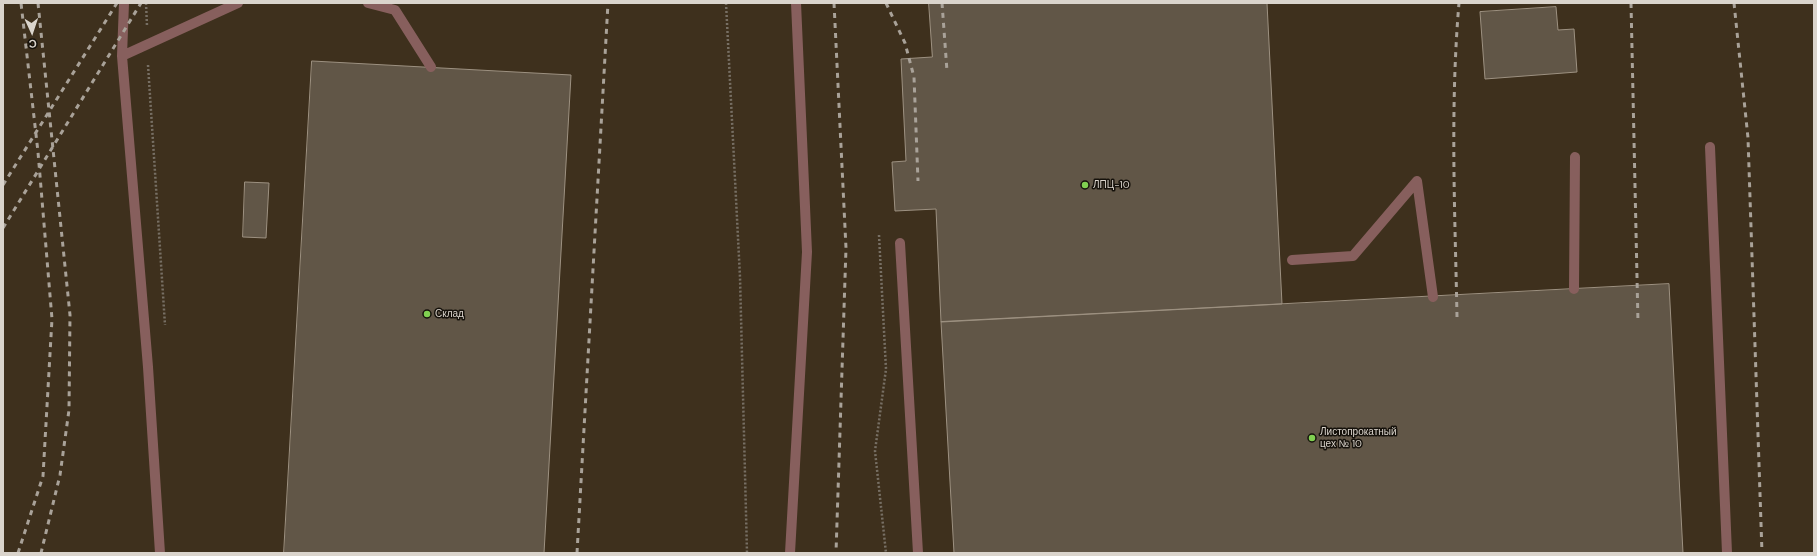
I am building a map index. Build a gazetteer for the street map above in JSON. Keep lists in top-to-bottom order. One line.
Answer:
{"places":["ЛПЦ-10","Склад","Листопрокатный цех № 10"],"north":"bottom"}
